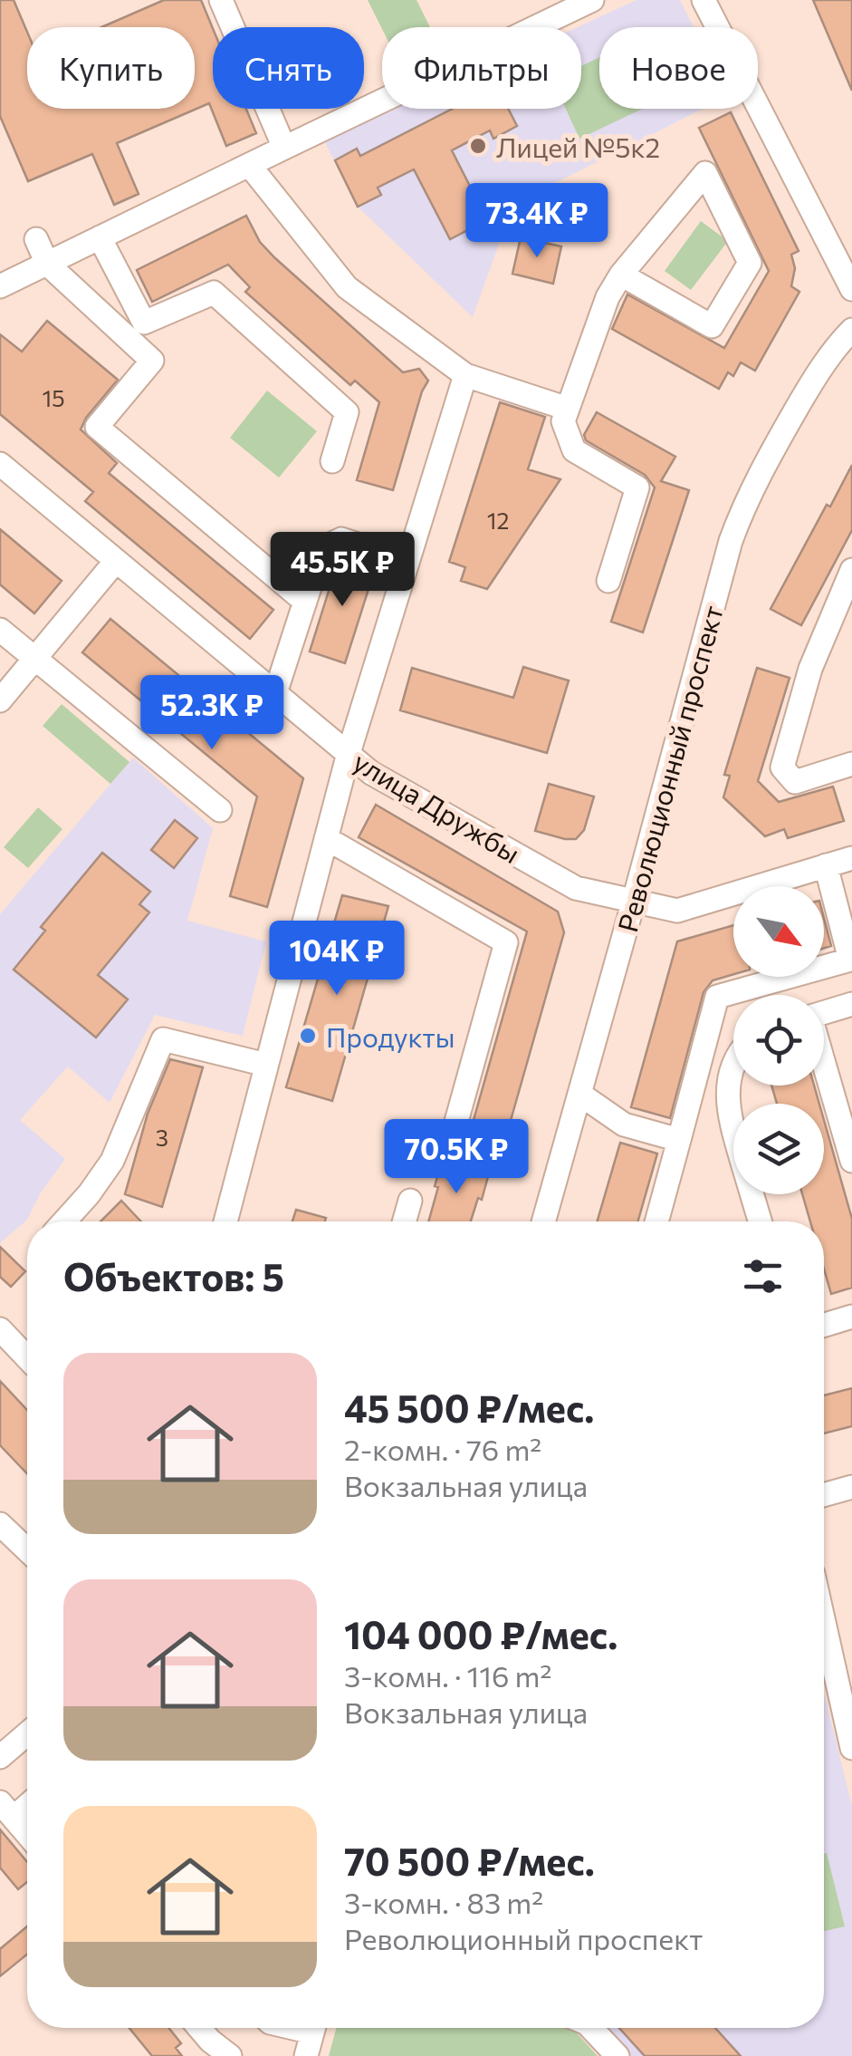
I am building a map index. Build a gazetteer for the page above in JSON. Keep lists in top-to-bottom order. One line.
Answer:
{"streets":{"street":["Революционный проспект","улица Дружбы"]},"crossings":[["Революционный проспект","улица Дружбы"]],"places":["Лицей №5к2","Продукты"],"house_numbers":["15","12","3"],"north":"bottom right","page":{"chip":["Купить","Снять","Фильтры","Новое"],"price":["73.4K ₽","45.5K ₽","52.3K ₽","104K ₽","70.5K ₽"],"heading":"Объектов: 5","list":[{"name":"45 500 ₽/мес.","note":"2-комн. · 76 m² · Вокзальная улица"},{"name":"104 000 ₽/мес.","note":"3-комн. · 116 m² · Вокзальная улица"},{"name":"70 500 ₽/мес.","note":"3-комн. · 83 m² · Революционный проспект"}]}}
